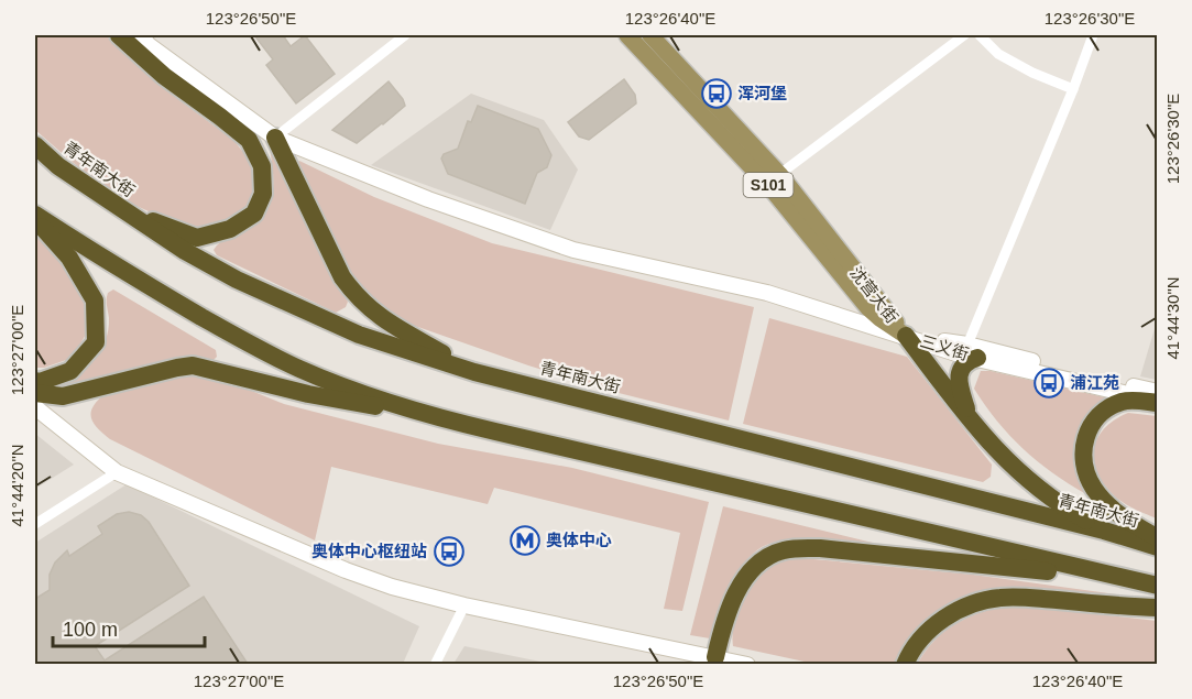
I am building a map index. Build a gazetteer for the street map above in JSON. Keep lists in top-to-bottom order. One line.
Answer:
{"streets":{"highway":["青年南大街"],"main road":["S101","沈营大街"],"street":["三义街"]},"crossings":[["沈营大街","三义街"]],"places":{"bus stop":["浑河堡","浦江苑","奥体中心枢纽站"],"metro station":["奥体中心"]},"scale_bar":"100 m","coordinates":["123°26'50\"E","123°26'40\"E","123°26'30\"E","41°44'30\"N","123°27'00\"E","41°44'20\"N"]}
